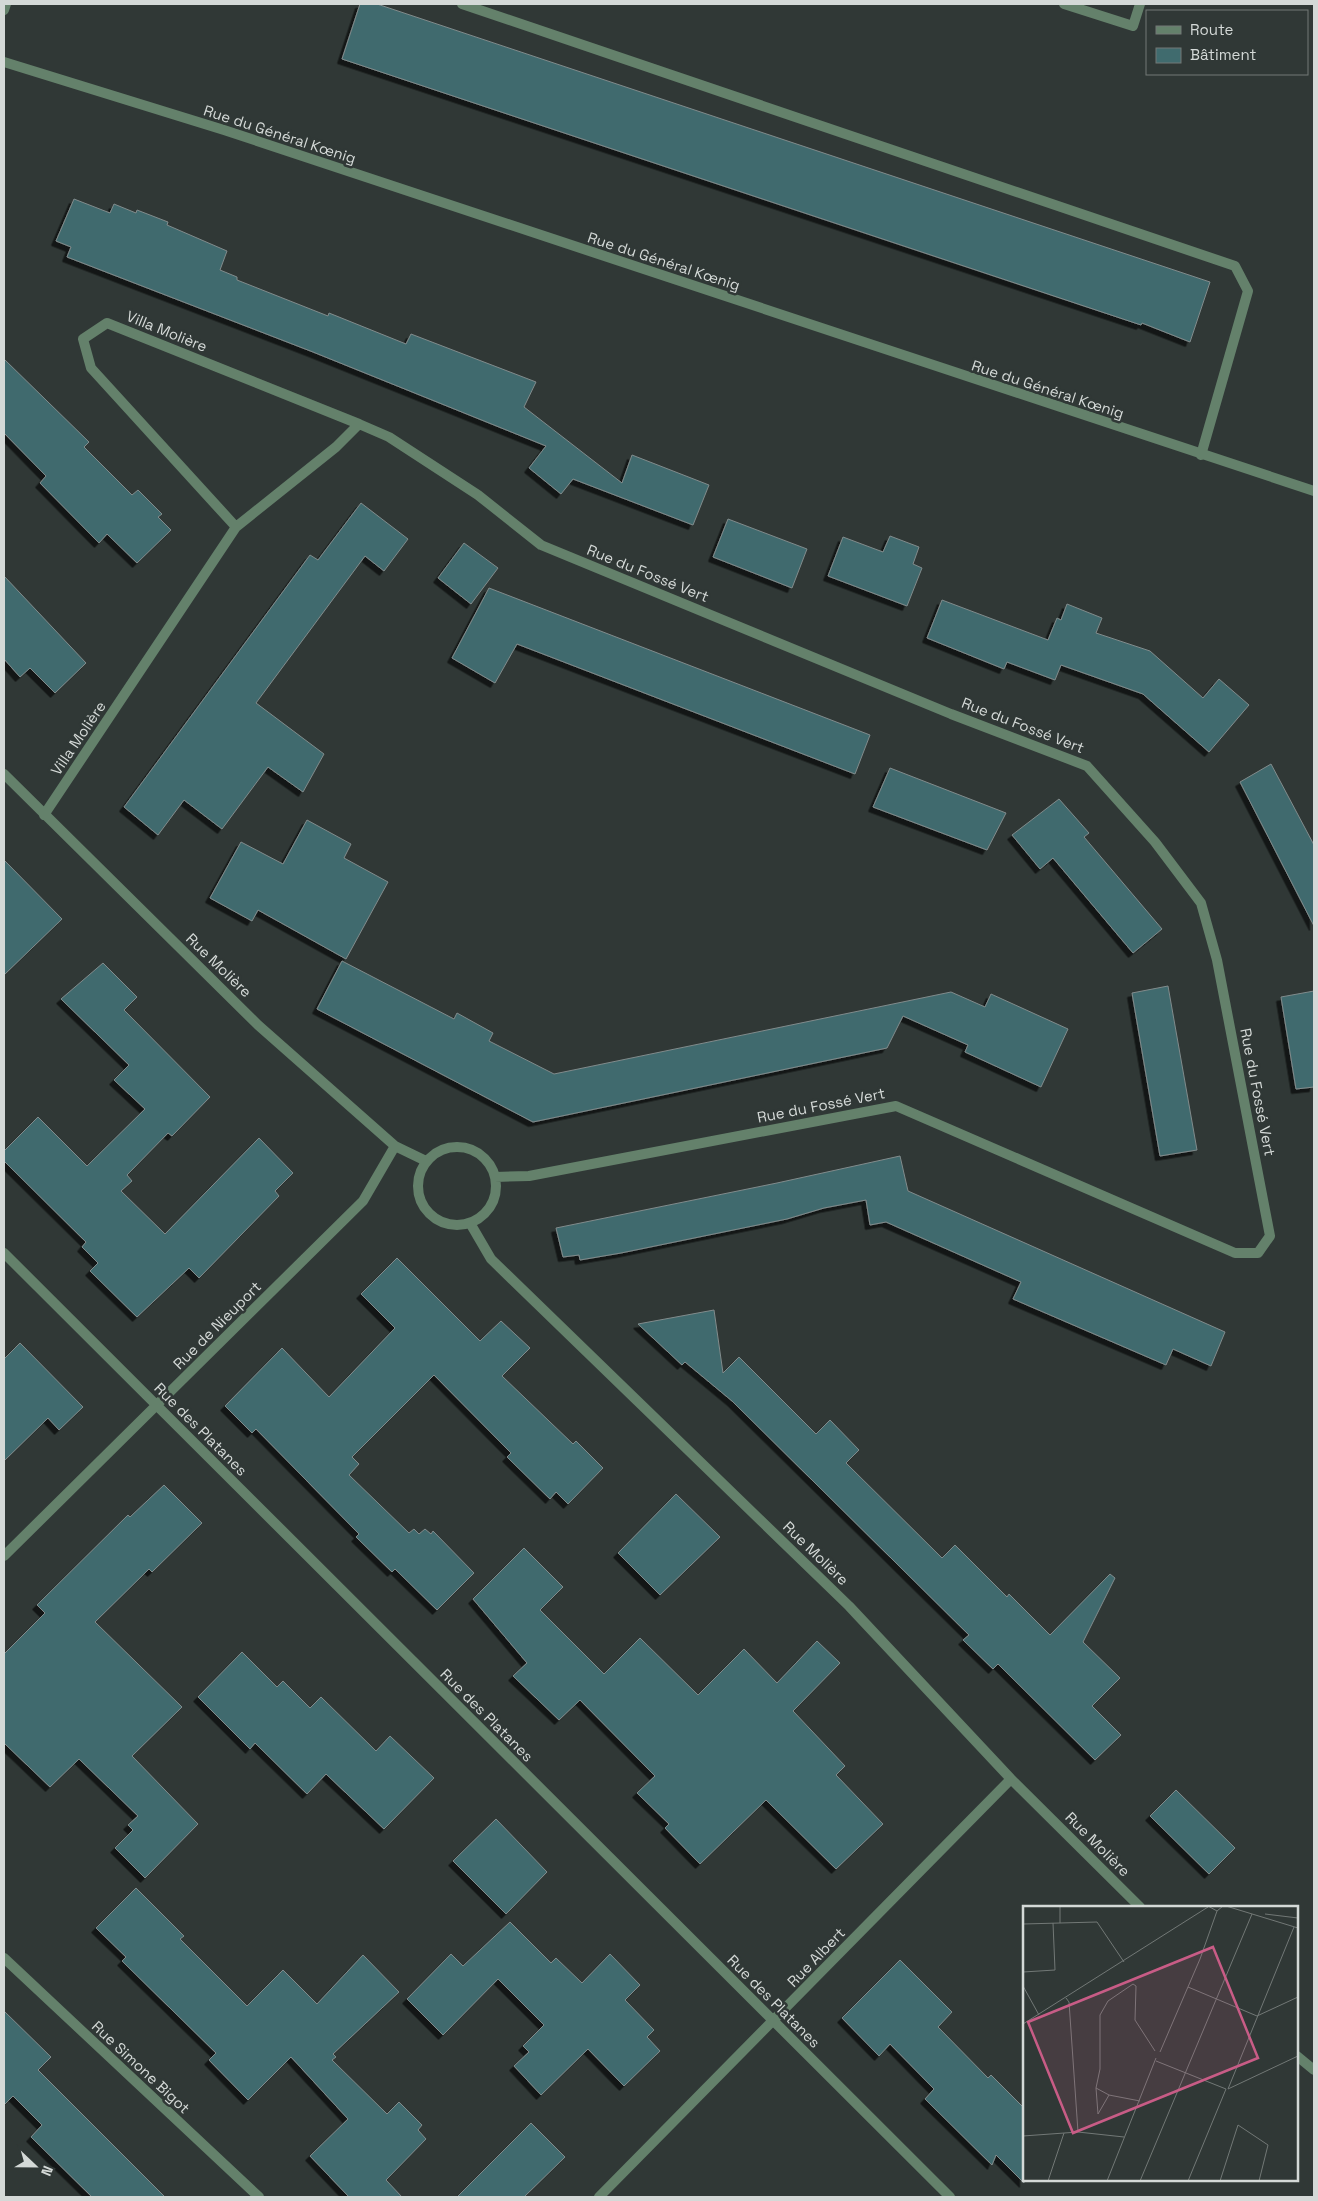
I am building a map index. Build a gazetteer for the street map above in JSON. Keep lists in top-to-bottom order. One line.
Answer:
{"streets":{"street":["Rue du Général Kœnig","Villa Molière","Rue du Fossé Vert","Rue Molière","Rue de Nieuport","Rue des Platanes","Rue Albert","Rue Simone Bigot"]},"crossings":[["Villa Molière","Rue du Fossé Vert"],["Villa Molière","Rue Molière"],["Rue du Fossé Vert","Rue Molière"],["Rue Molière","Rue de Nieuport"],["Rue Molière","Rue Albert"],["Rue de Nieuport","Rue des Platanes"],["Rue des Platanes","Rue Albert"]],"legend":["Route","Bâtiment"],"north":"right"}
